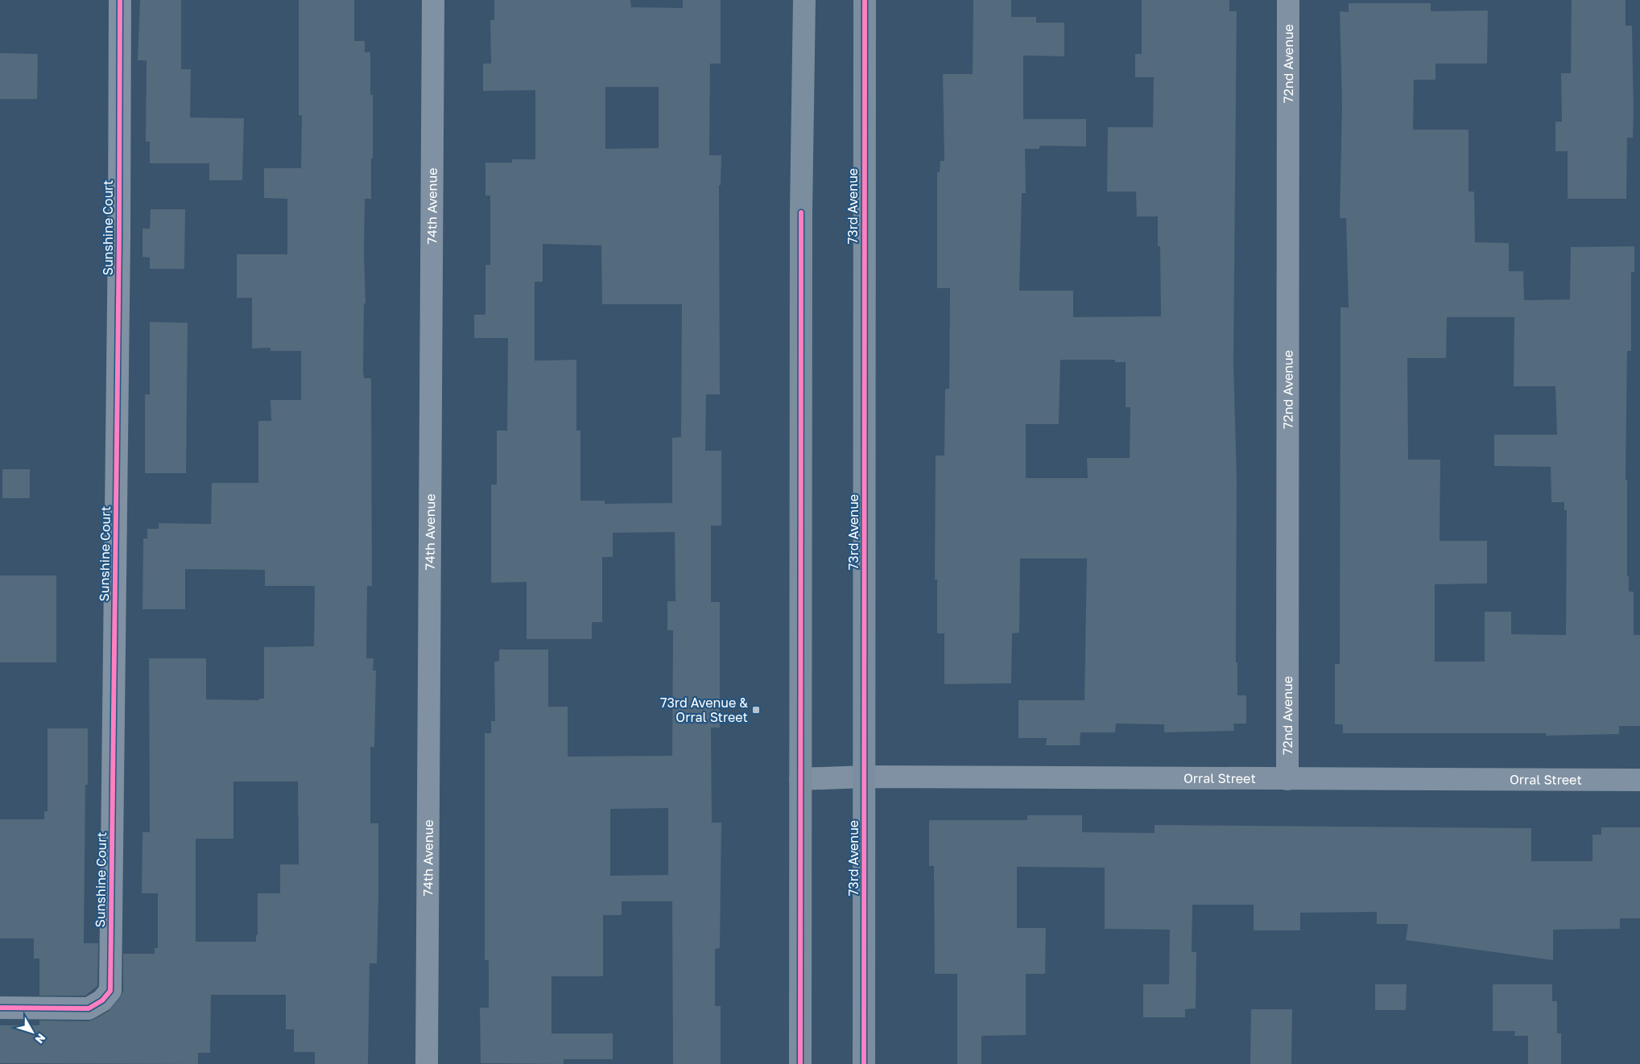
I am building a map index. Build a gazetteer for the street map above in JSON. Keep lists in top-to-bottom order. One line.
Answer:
{"streets":{"main road":["73rd Avenue"],"street":["72nd Avenue","74th Avenue","Sunshine Court","Orral Street"]},"crossings":[["72nd Avenue","Orral Street"],["73rd Avenue","Orral Street"]],"places":{"transit":["73rd Avenue & Orral Street"]},"north":"bottom right"}
